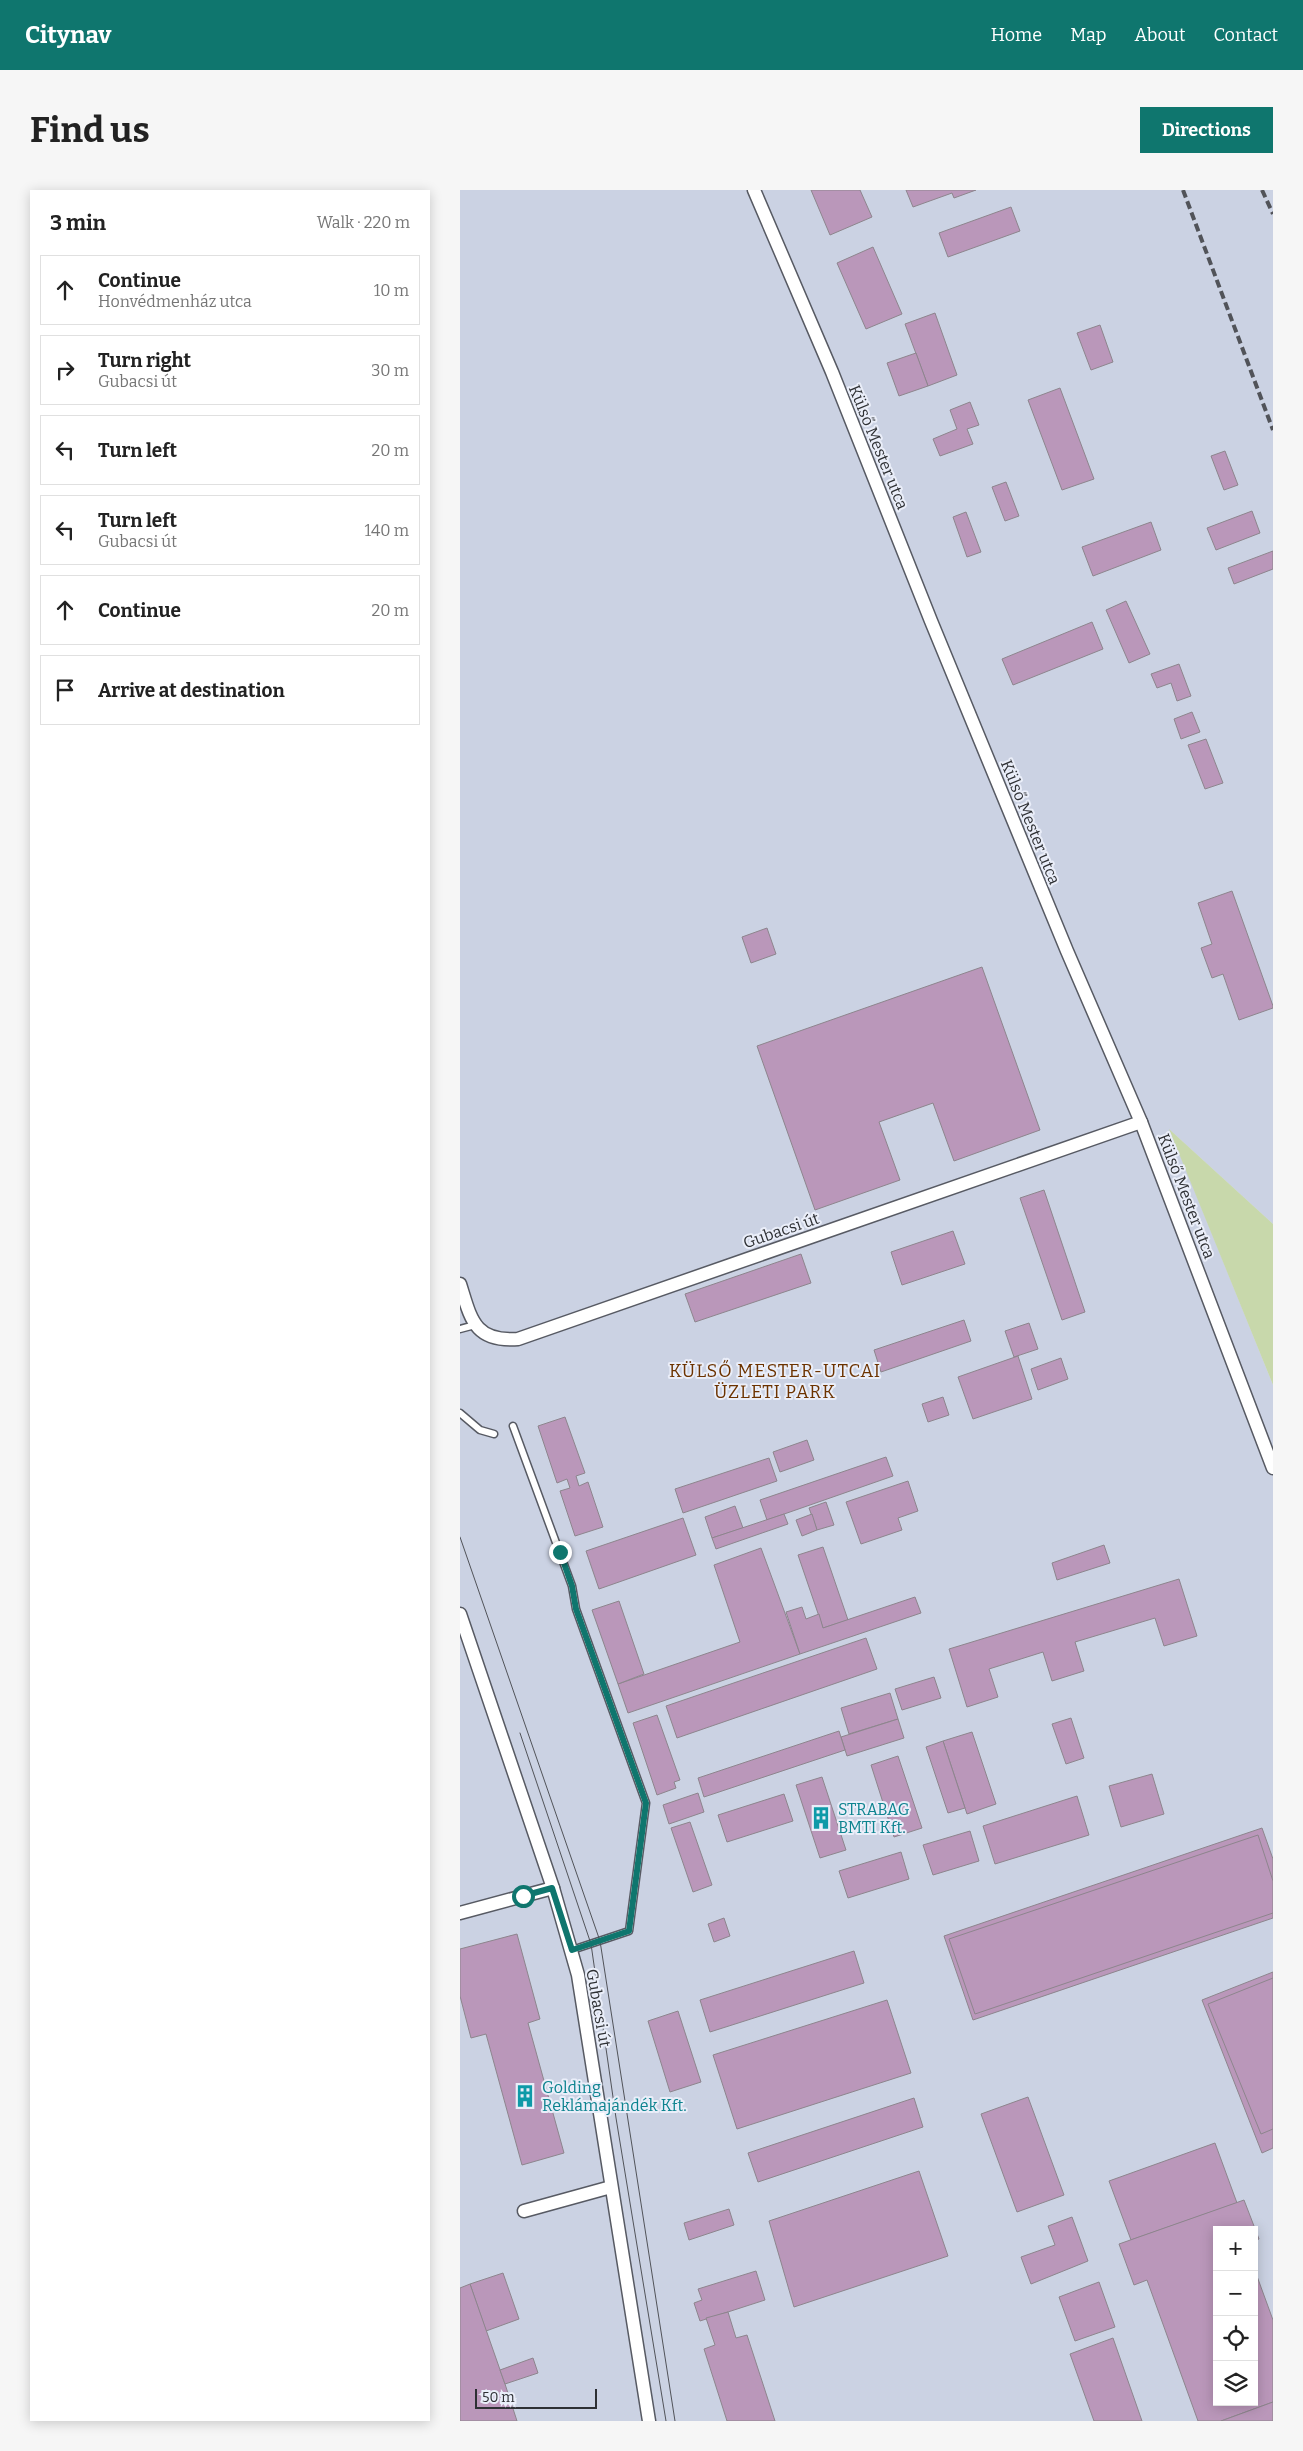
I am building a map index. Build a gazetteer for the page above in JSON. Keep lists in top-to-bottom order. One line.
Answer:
{"streets":{"street":["Külső Mester utca","Gubacsi út"]},"crossings":[["Külső Mester utca","Gubacsi út"]],"districts":["KÜLSŐ MESTER-UTCAI ÜZLETI PARK"],"places":{"building":["STRABAG BMTI Kft.","Golding Reklámajándék Kft."]},"scale_bar":"50 m","page":{"header":"Citynav","nav":["Home","Map","About","Contact"],"buttons":"Directions","title":"Find us","heading":["3 min","Walk · 220 m"],"list":[["Continue","Honvédmenház utca","10 m"],["Turn right","Gubacsi út","30 m"],["Turn left","20 m"],["Turn left","Gubacsi út","140 m"],["Continue","20 m"],"Arrive at destination"],"map_buttons":["+","−"],"scale":"50 m"}}
